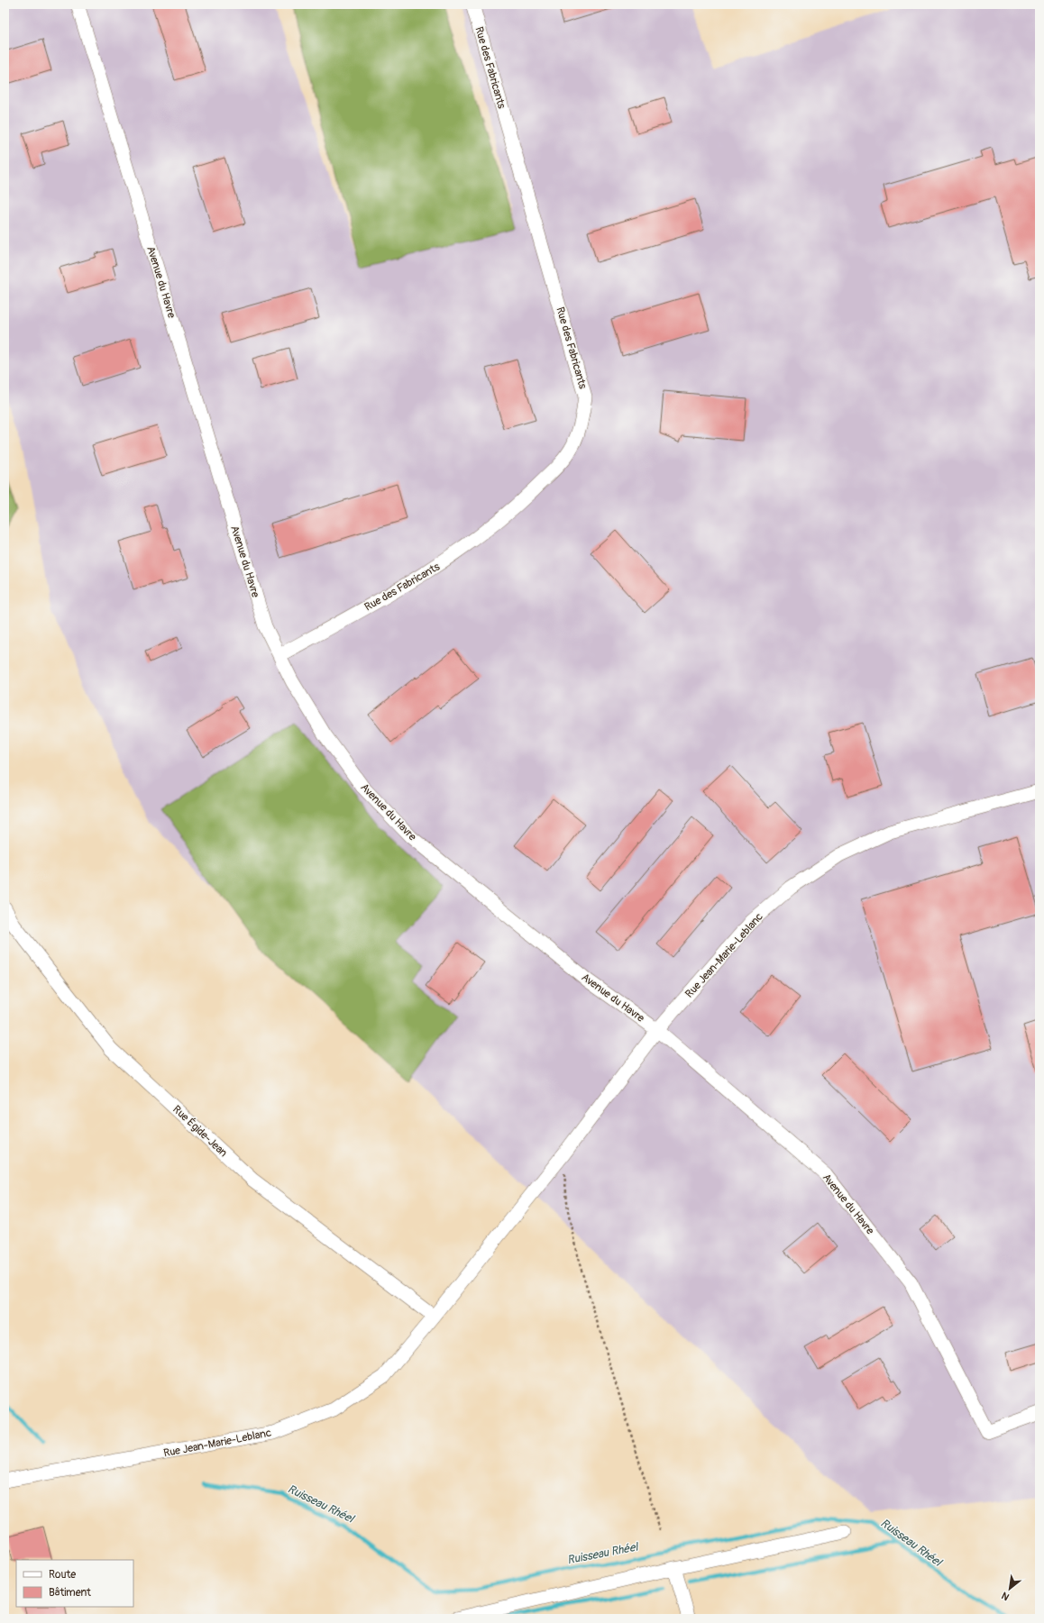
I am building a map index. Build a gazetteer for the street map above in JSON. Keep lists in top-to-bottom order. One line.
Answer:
{"streets":{"street":["Rue des Fabricants","Avenue du Havre","Rue Jean-Marie-Leblanc","Rue Égide-Jean"]},"crossings":[["Rue des Fabricants","Avenue du Havre"],["Avenue du Havre","Rue Jean-Marie-Leblanc"],["Rue Jean-Marie-Leblanc","Rue Égide-Jean"]],"water":["Ruisseau Rhéel"],"legend":["Route","Bâtiment"],"north":"bottom left"}
